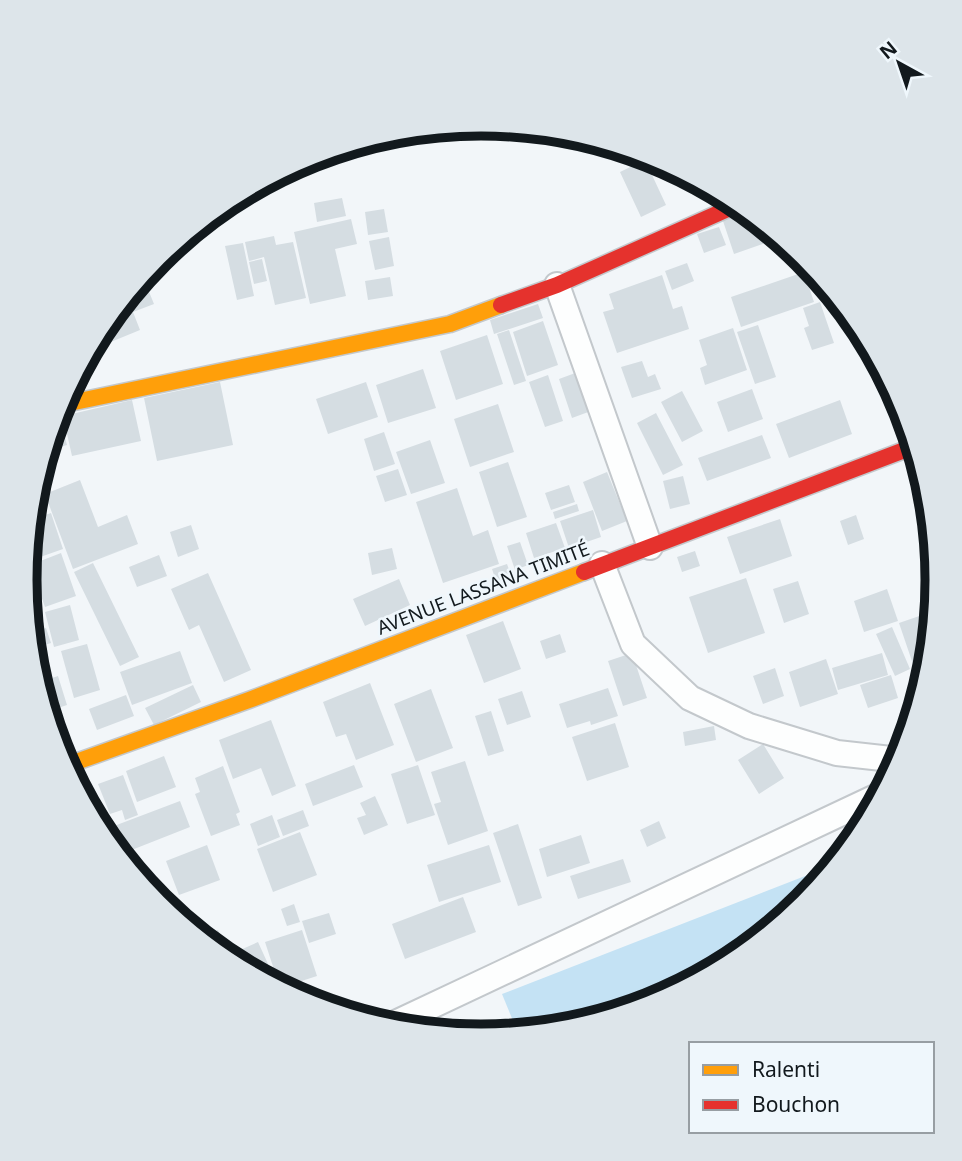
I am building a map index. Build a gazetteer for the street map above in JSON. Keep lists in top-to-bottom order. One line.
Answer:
{"streets":{"street":["AVENUE LASSANA TIMITÉ"]},"legend":["Ralenti","Bouchon"],"north":"top left"}
